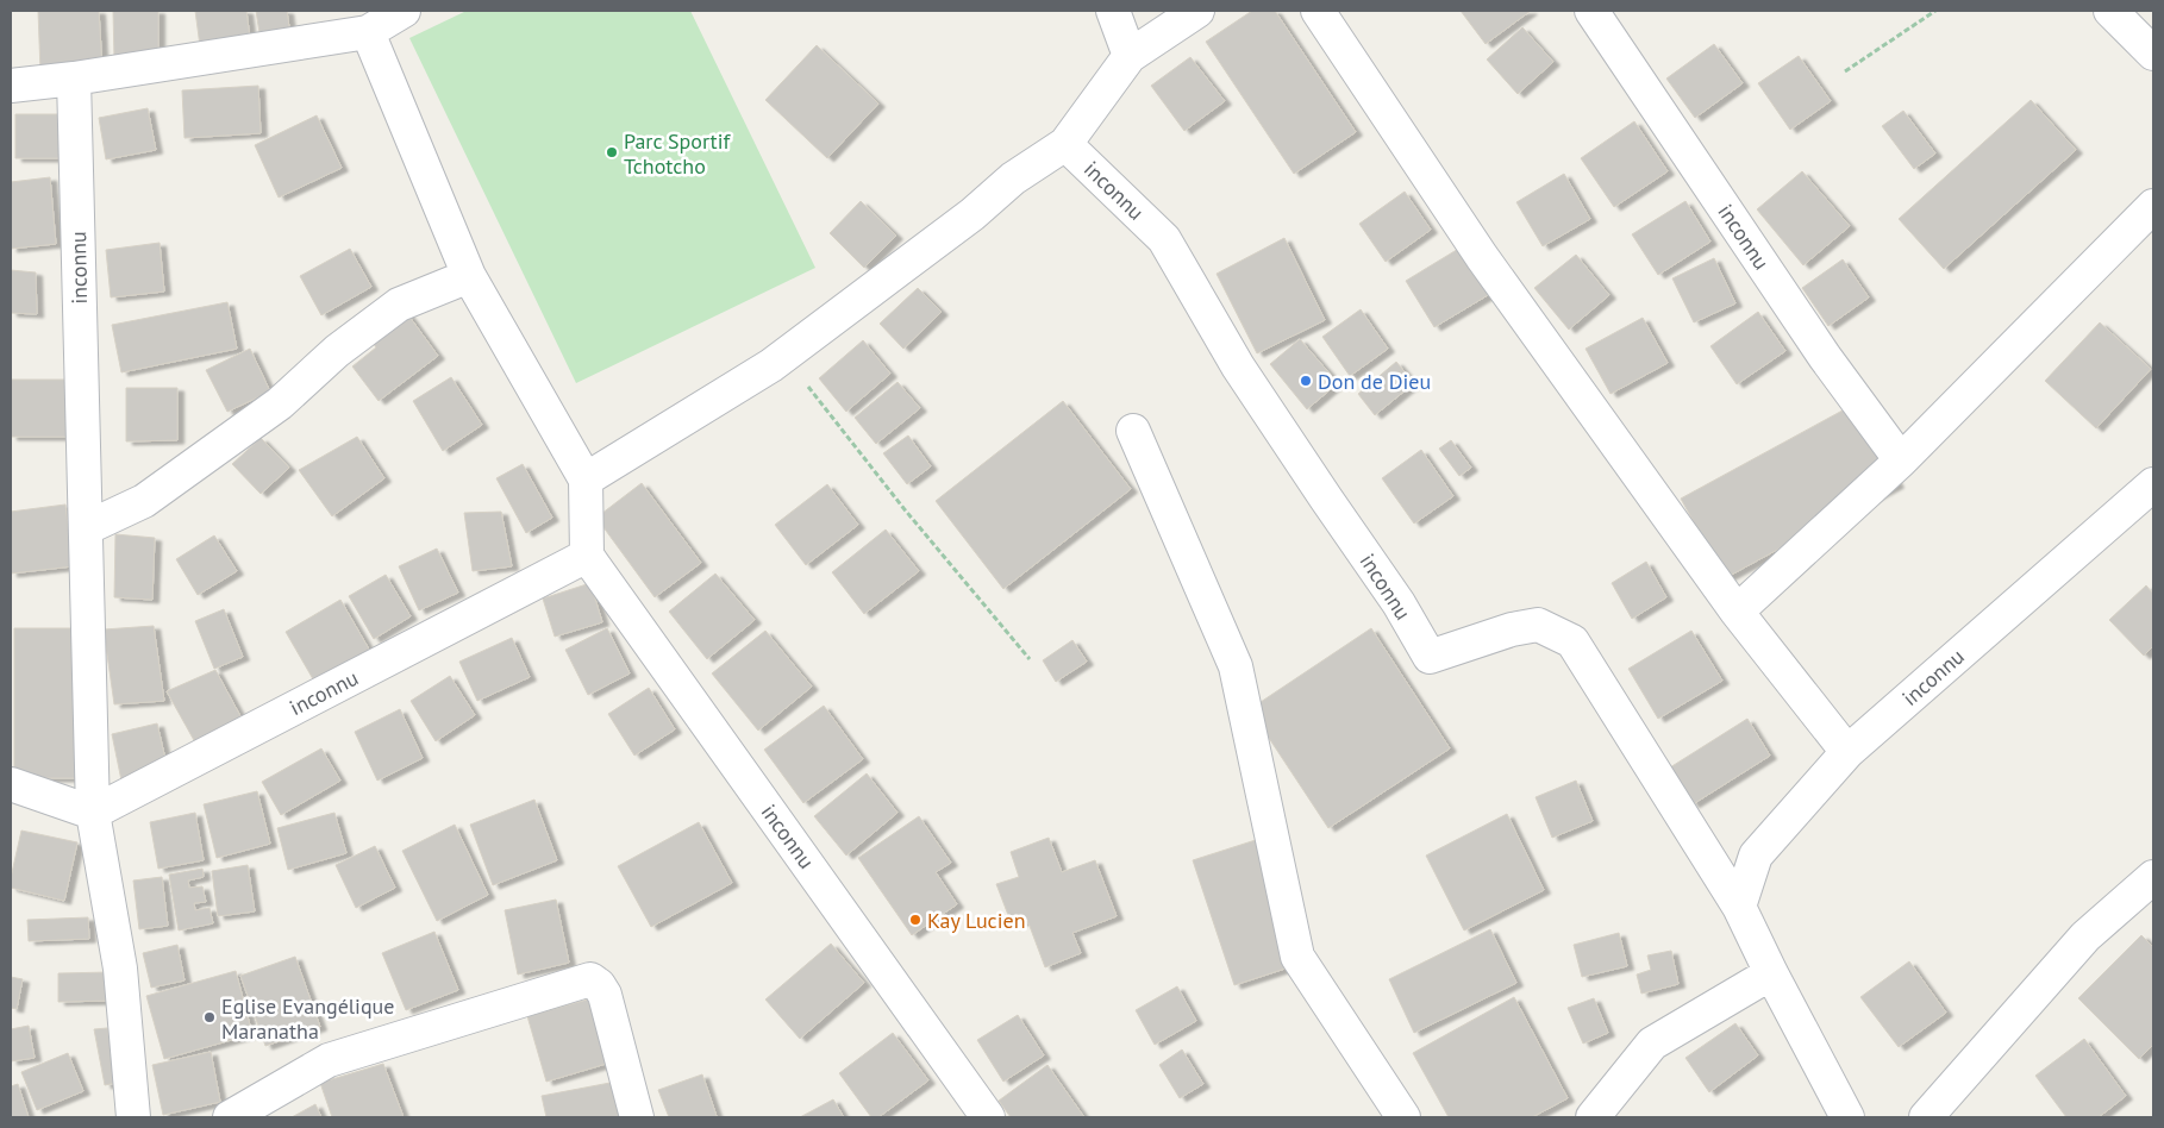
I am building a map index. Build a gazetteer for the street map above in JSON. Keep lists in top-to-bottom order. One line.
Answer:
{"streets":{"street":["inconnu"]},"places":["Parc Sportif Tchotcho","Don de Dieu","Kay Lucien","Eglise Evangélique Maranatha"]}
